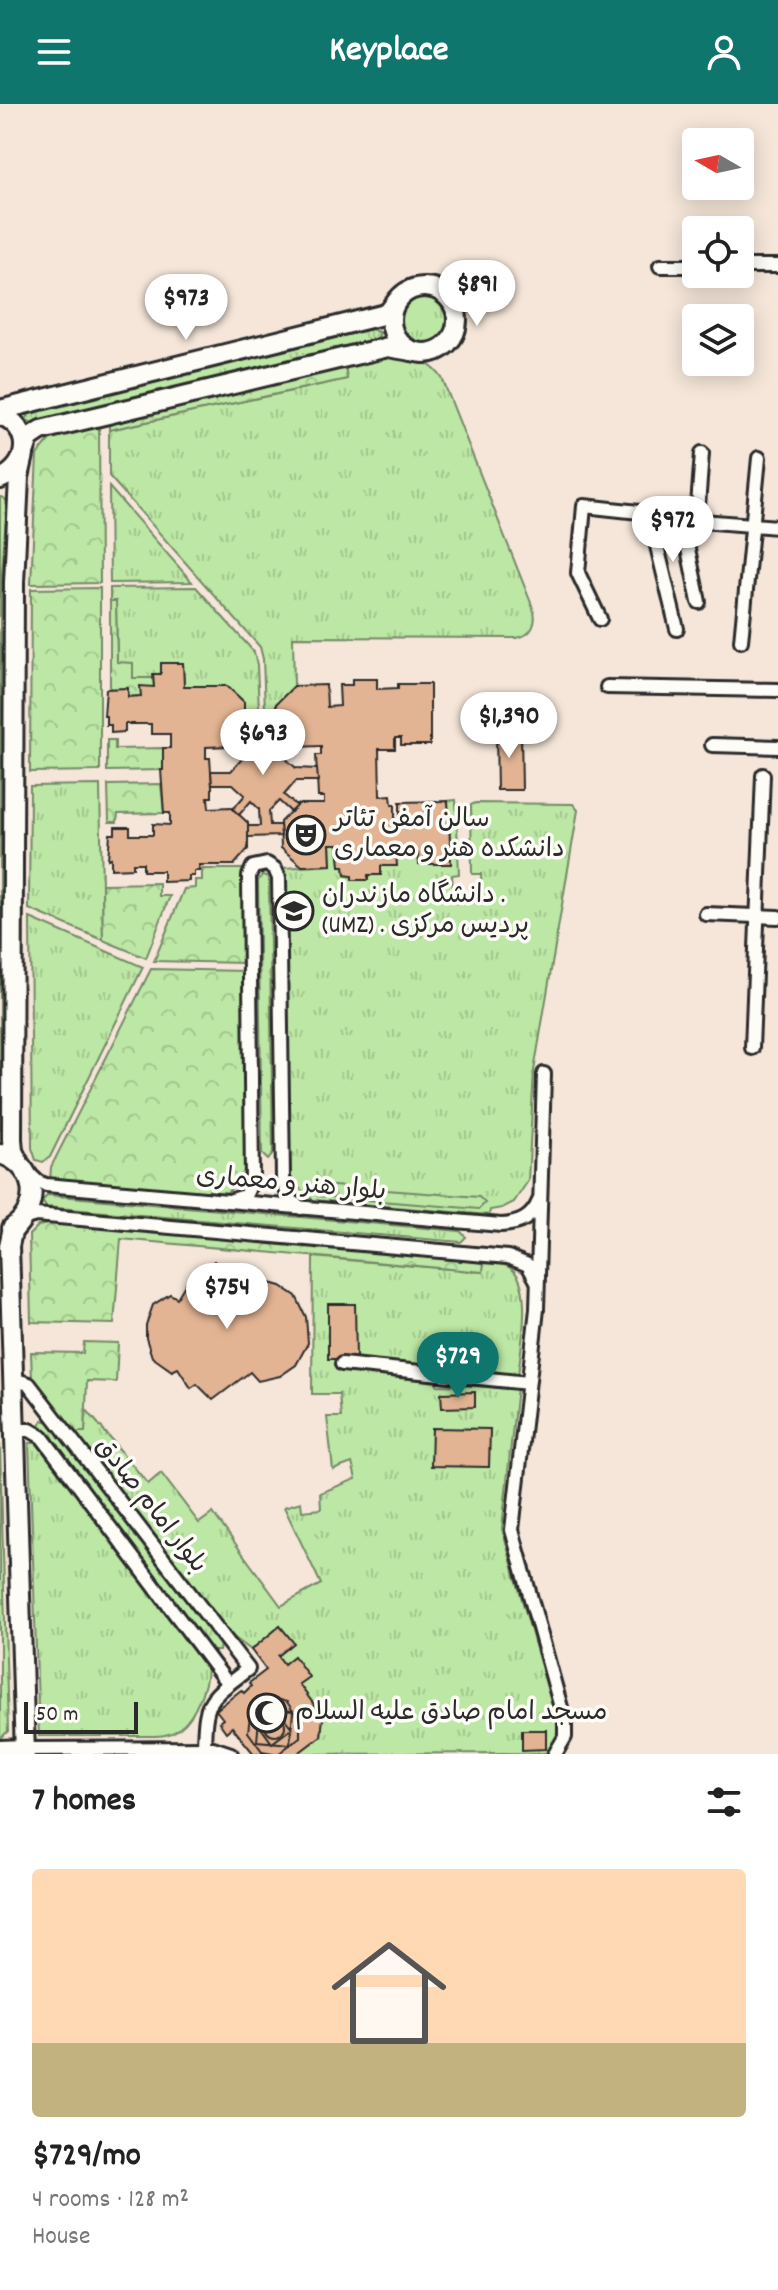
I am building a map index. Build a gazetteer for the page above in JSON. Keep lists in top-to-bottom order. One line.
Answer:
{"streets":{"street":["بلوار هنر و معماری","بلوار امام صادق"]},"places":{"theatre":["سالن آمفی تئاتر دانشکده هنر و معماری"],"school or university":["دانشگاه مازندران . (UMZ) . پردیس مرکزی"],"mosque":["مسجد امام صادق علیه السلام"]},"scale_bar":"50 m","north":"left","page":{"header":"Keyplace","price":["$891","$973","$972","$1,390","$693","$754","$729"],"scale":"50 m","heading":"7 homes","list":[{"name":"$729/mo","note":"4 rooms · 128 m² · House"}]}}
